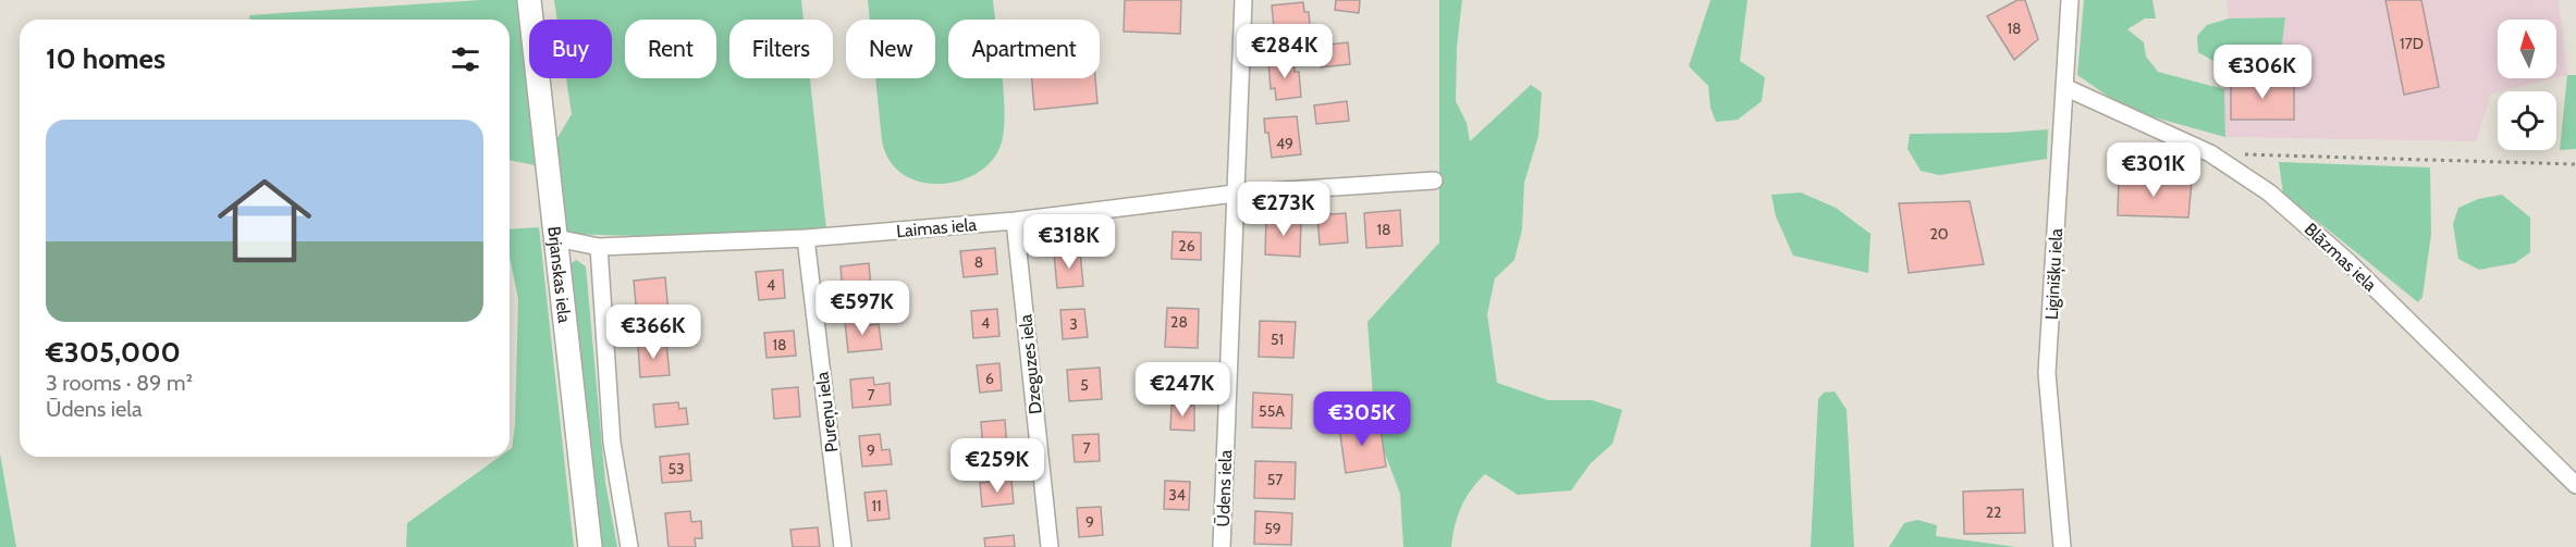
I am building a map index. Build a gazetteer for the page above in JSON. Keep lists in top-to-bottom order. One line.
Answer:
{"streets":{"main road":["Brjanskas iela"],"street":["Laimas iela","Blāzmas iela","Liginišķu iela","Dzeguzes iela","Pureņu iela","Ūdens iela"]},"crossings":[["Laimas iela","Brjanskas iela"],["Laimas iela","Dzeguzes iela"],["Laimas iela","Pureņu iela"],["Laimas iela","Ūdens iela"],["Blāzmas iela","Liginišķu iela"]],"house_numbers":["18","17D","49","18","20","26","8","4","28","4","3","51","18","6","5","7","55A","7","9","53","57","34","11","22","9","59"],"north":"top","page":{"chip":["Buy","Rent","Filters","New","Apartment"],"heading":"10 homes","price":["€284K","€306K","€301K","€273K","€318K","€597K","€366K","€247K","€305K","€259K"],"list":[{"name":"€305,000","note":"3 rooms · 89 m² · Ūdens iela"}]}}
